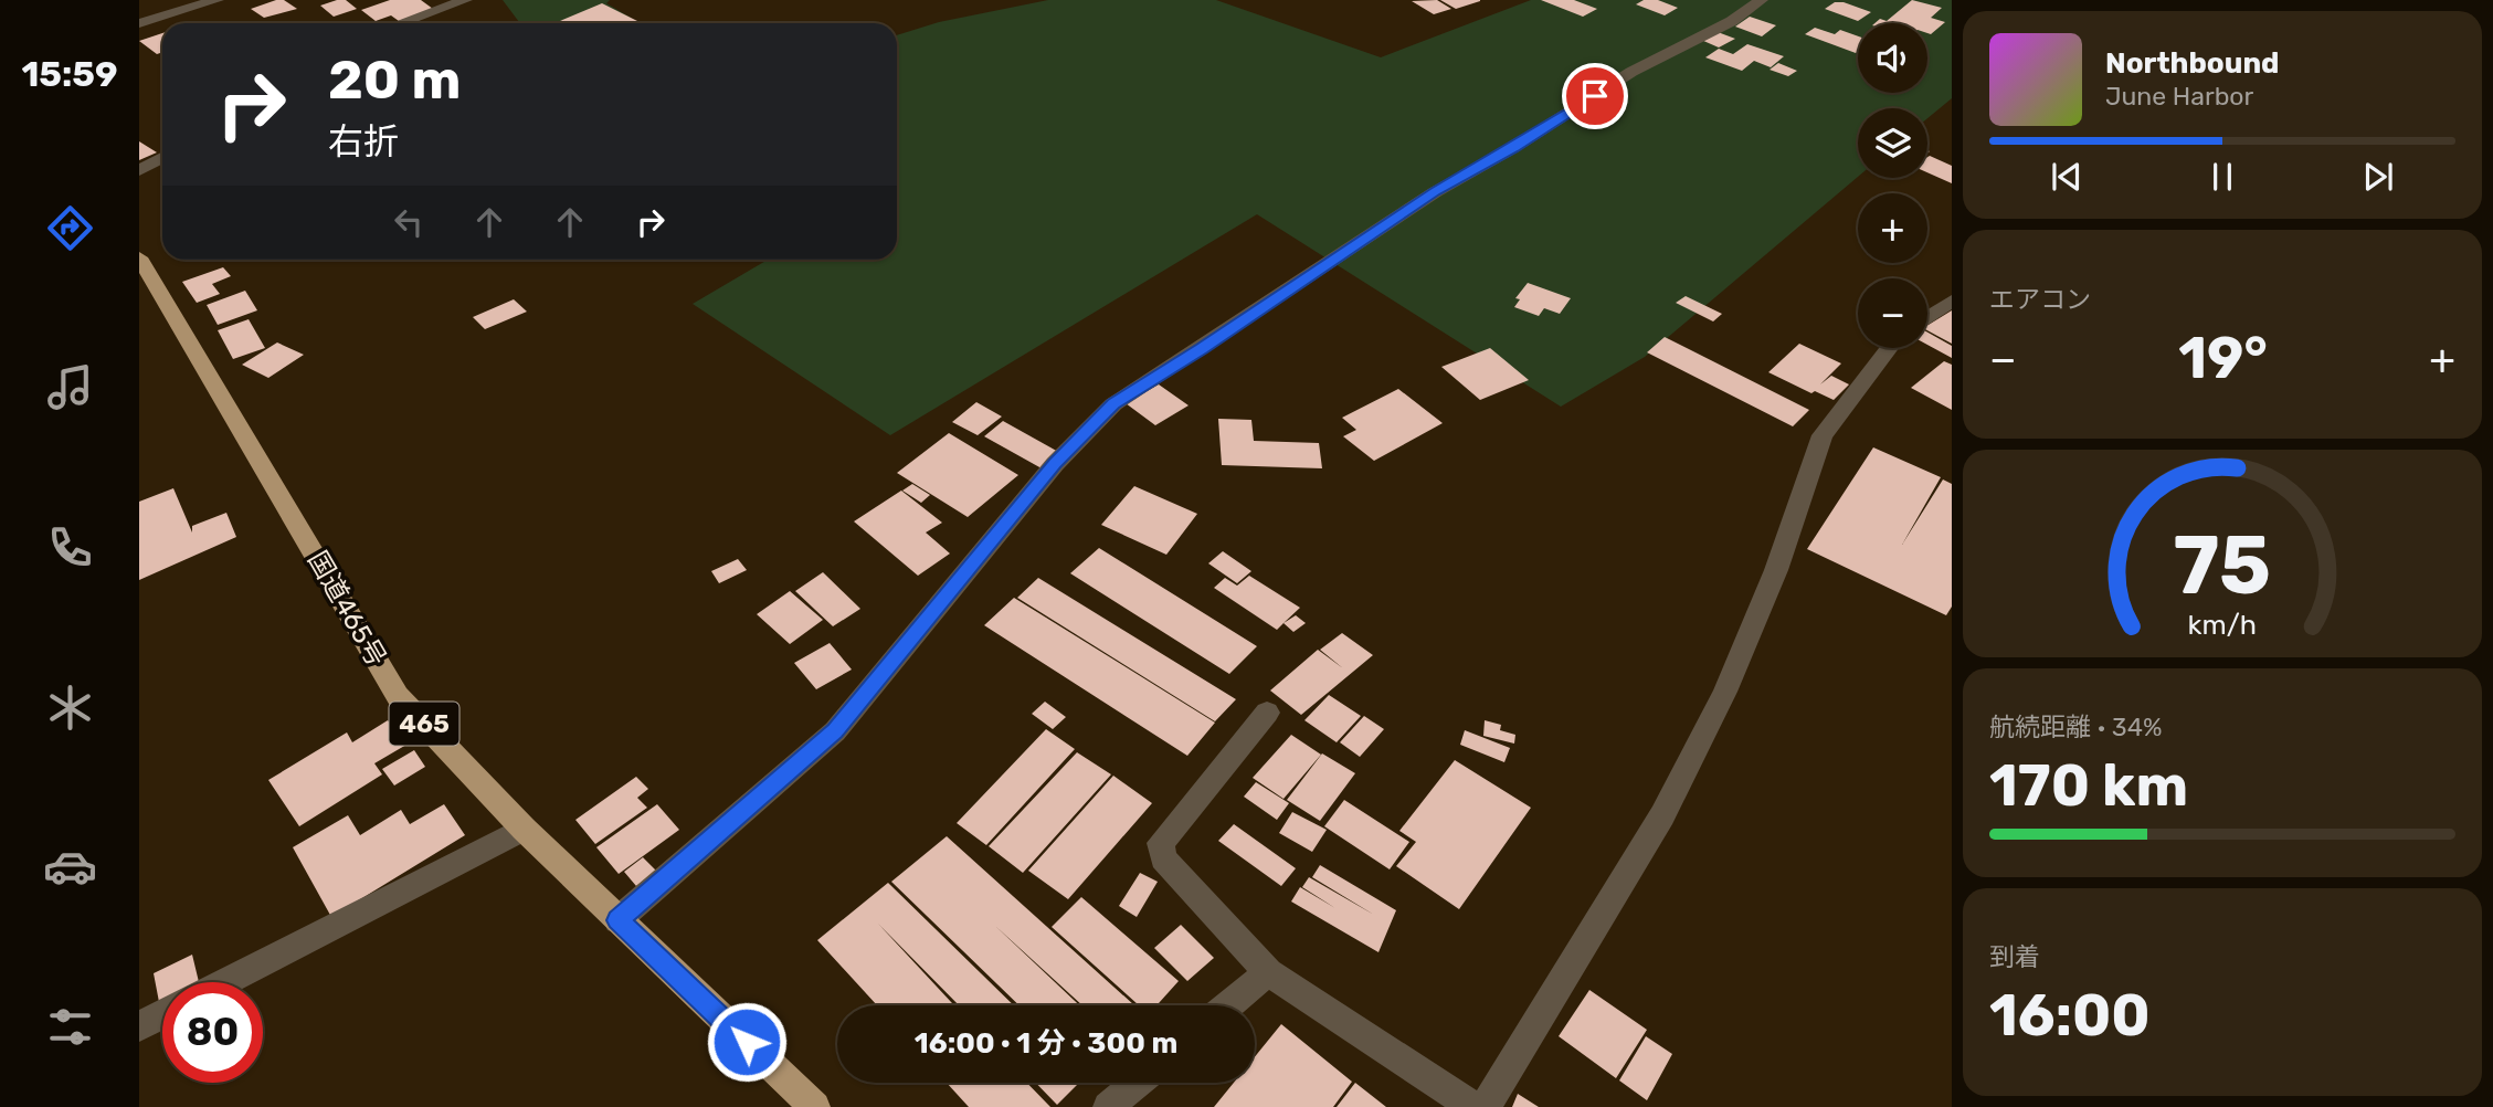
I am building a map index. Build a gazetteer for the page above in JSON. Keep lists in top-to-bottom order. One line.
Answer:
{"streets":{"highway":["国道465号","465"]},"page":{"tabs":"15:59","map_buttons":["+","−"],"turn":["20 m","右折"],"song":["Northbound","June Harbor"],"tile":["エアコン",["航続距離 · 34%","170 km"],["到着","16:00"]],"heat":["−","19°","+"],"limit":"80","trip":"16:00 · 1 分 · 300 m","gauge":["75","km/h"]}}
